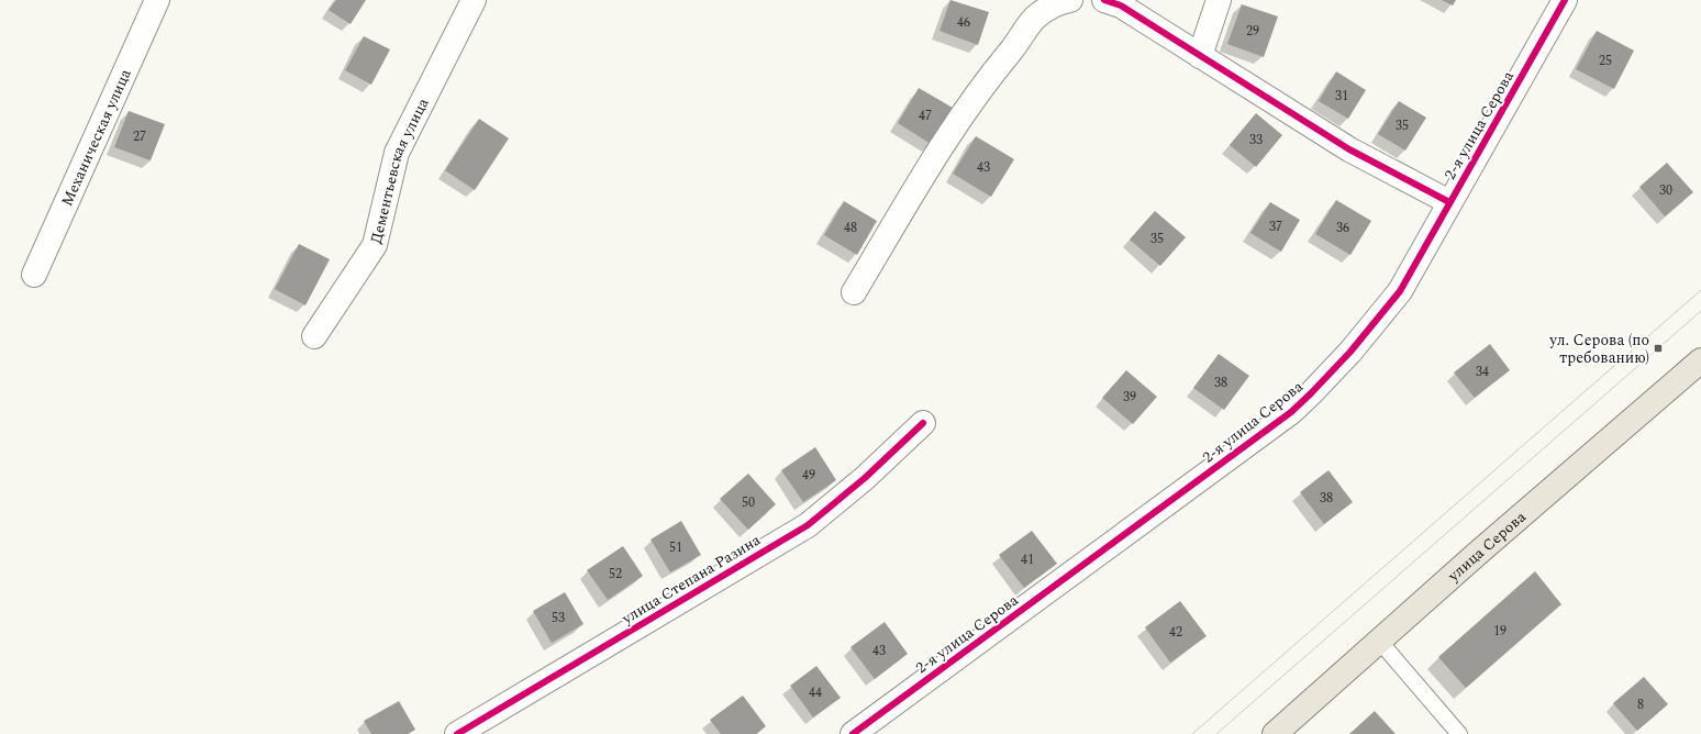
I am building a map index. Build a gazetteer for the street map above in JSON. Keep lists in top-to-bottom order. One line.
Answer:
{"streets":{"main road":["улица Серова"],"street":["2-я улица Серова","Механическая улица","Дементьевская улица","улица Степана Разина"]},"places":{"transit":["ул. Серова (по требованию)"]},"house_numbers":["46","29","25","31","47","35","27","33","43","30","37","48","36","35","34","38","39","49","38","50","51","41","52","53","19","42","43","44","8"]}
